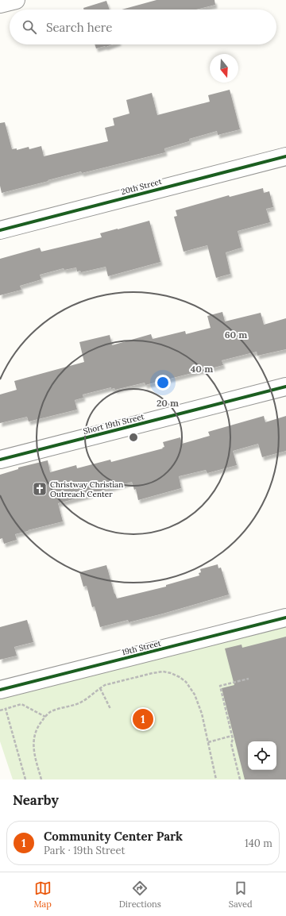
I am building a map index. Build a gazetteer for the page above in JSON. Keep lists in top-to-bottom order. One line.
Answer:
{"streets":{"street":["20th Street","Short 19th Street","19th Street"]},"places":{"church":["Christway Christian Outreach Center"]},"north":"bottom","page":{"search":"Search here","pins":"1","heading":"Nearby","list":[{"mark":"1","name":"Community Center Park","note":"Park · 19th Street","value":"140 m"}],"nav":["Map","Directions","Saved"]},"rings":["60 m","40 m","20 m"]}
